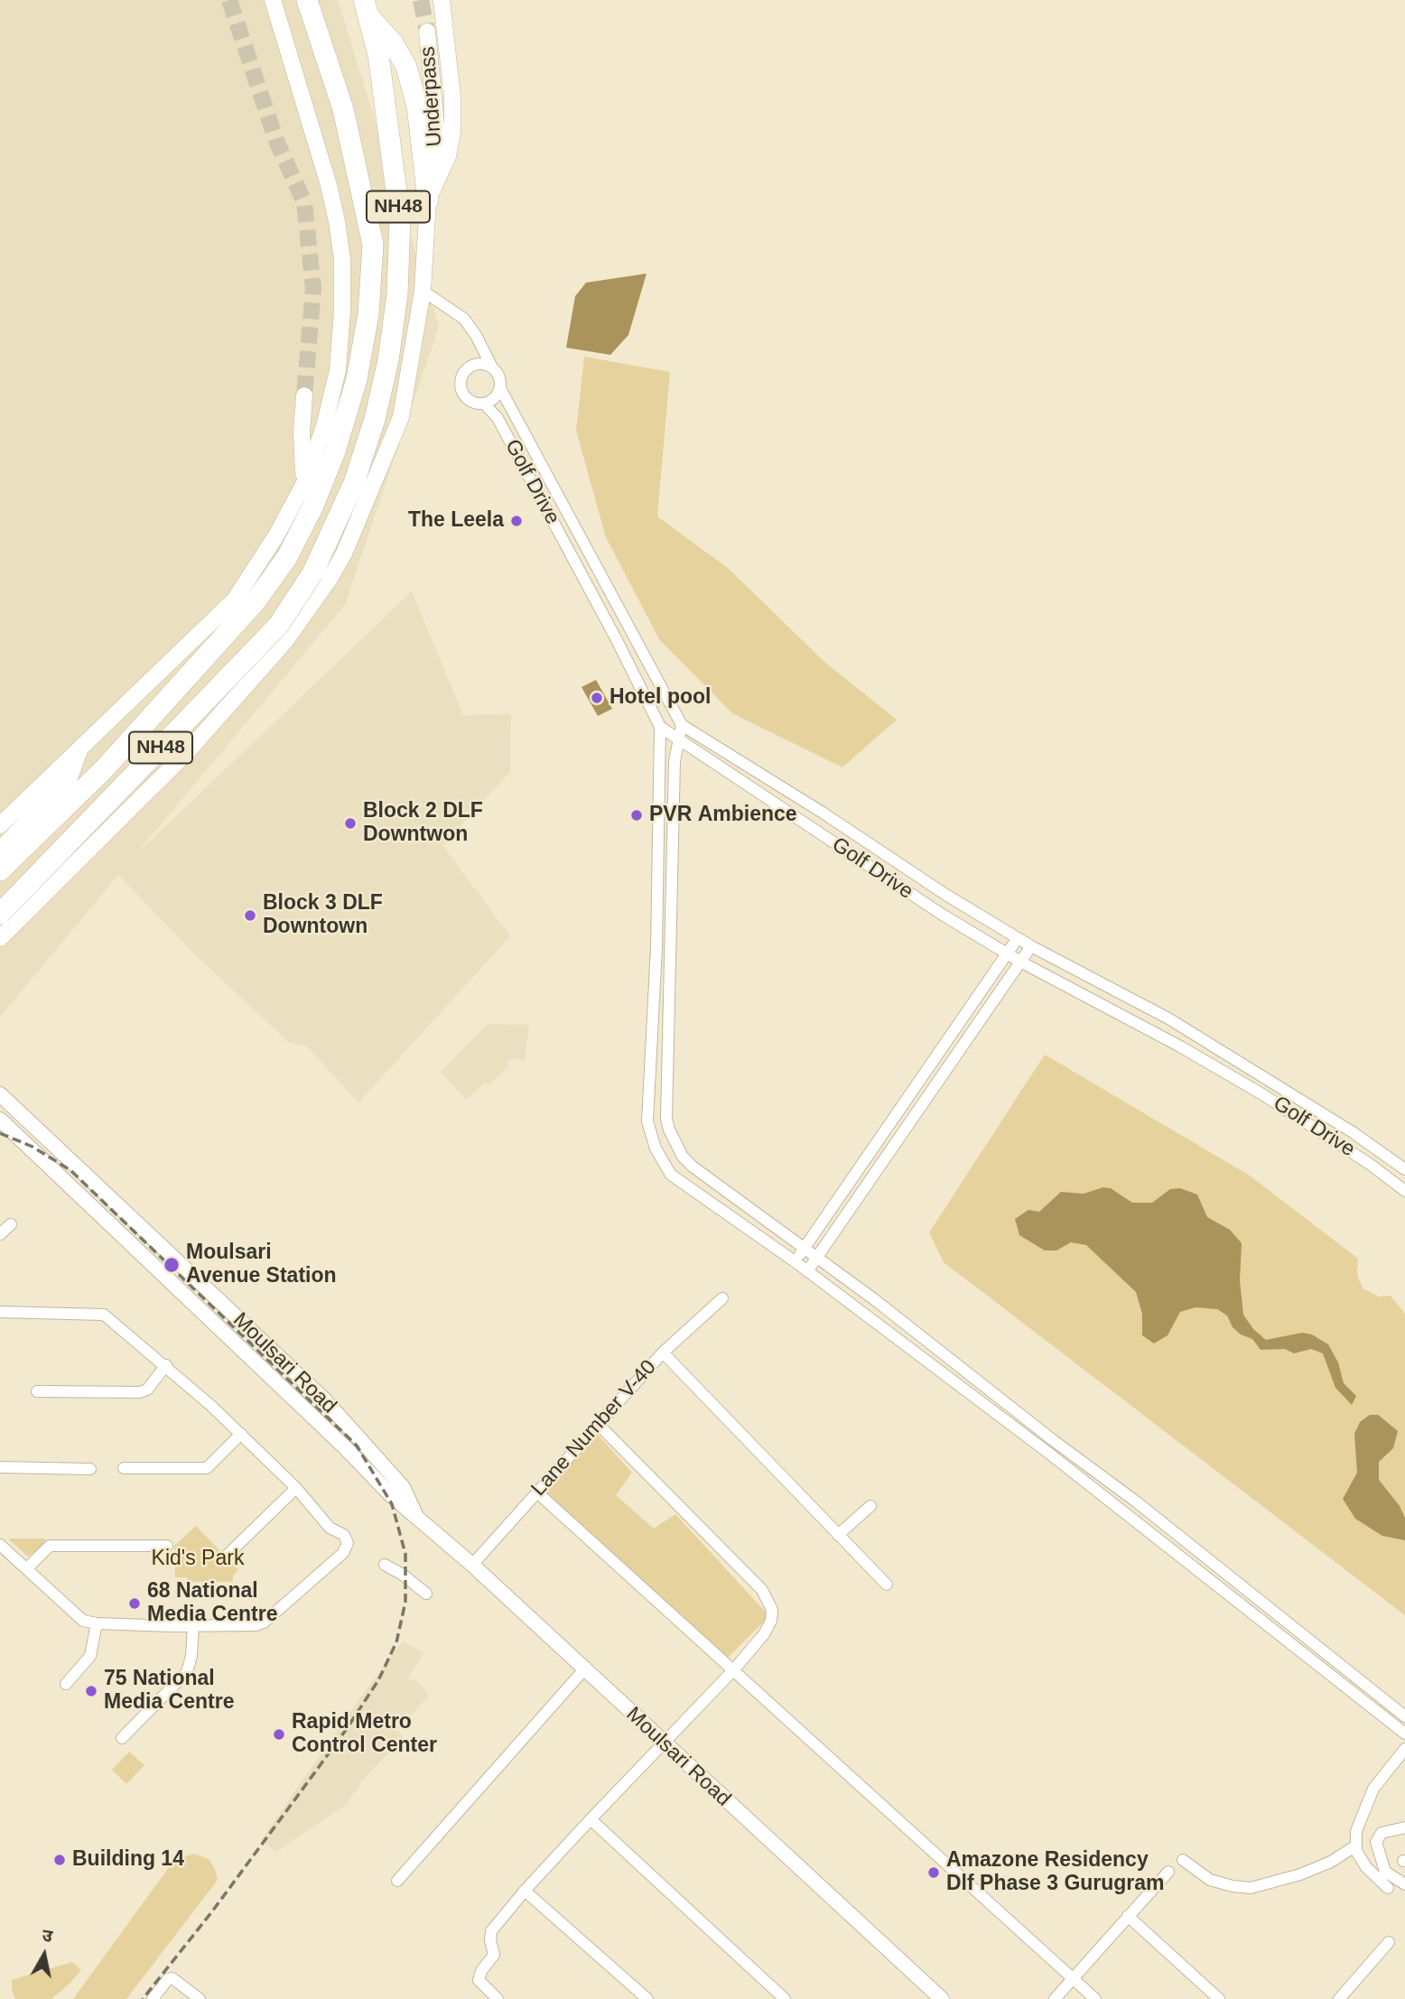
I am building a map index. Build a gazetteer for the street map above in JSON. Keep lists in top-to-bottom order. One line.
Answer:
{"streets":{"highway":["NH48"],"main road":["Underpass"],"street":["Golf Drive","Moulsari Road","Lane Number V-40"]},"crossings":[["Moulsari Road","Lane Number V-40"]],"parks":["Kid's Park"],"places":["The Leela","Hotel pool","PVR Ambience","Block 2 DLF Downtwon","Block 3 DLF Downtown","Moulsari Avenue Station","68 National Media Centre","75 National Media Centre","Rapid Metro Control Center","Building 14","Amazone Residency Dlf Phase 3 Gurugram"],"north":"top"}
